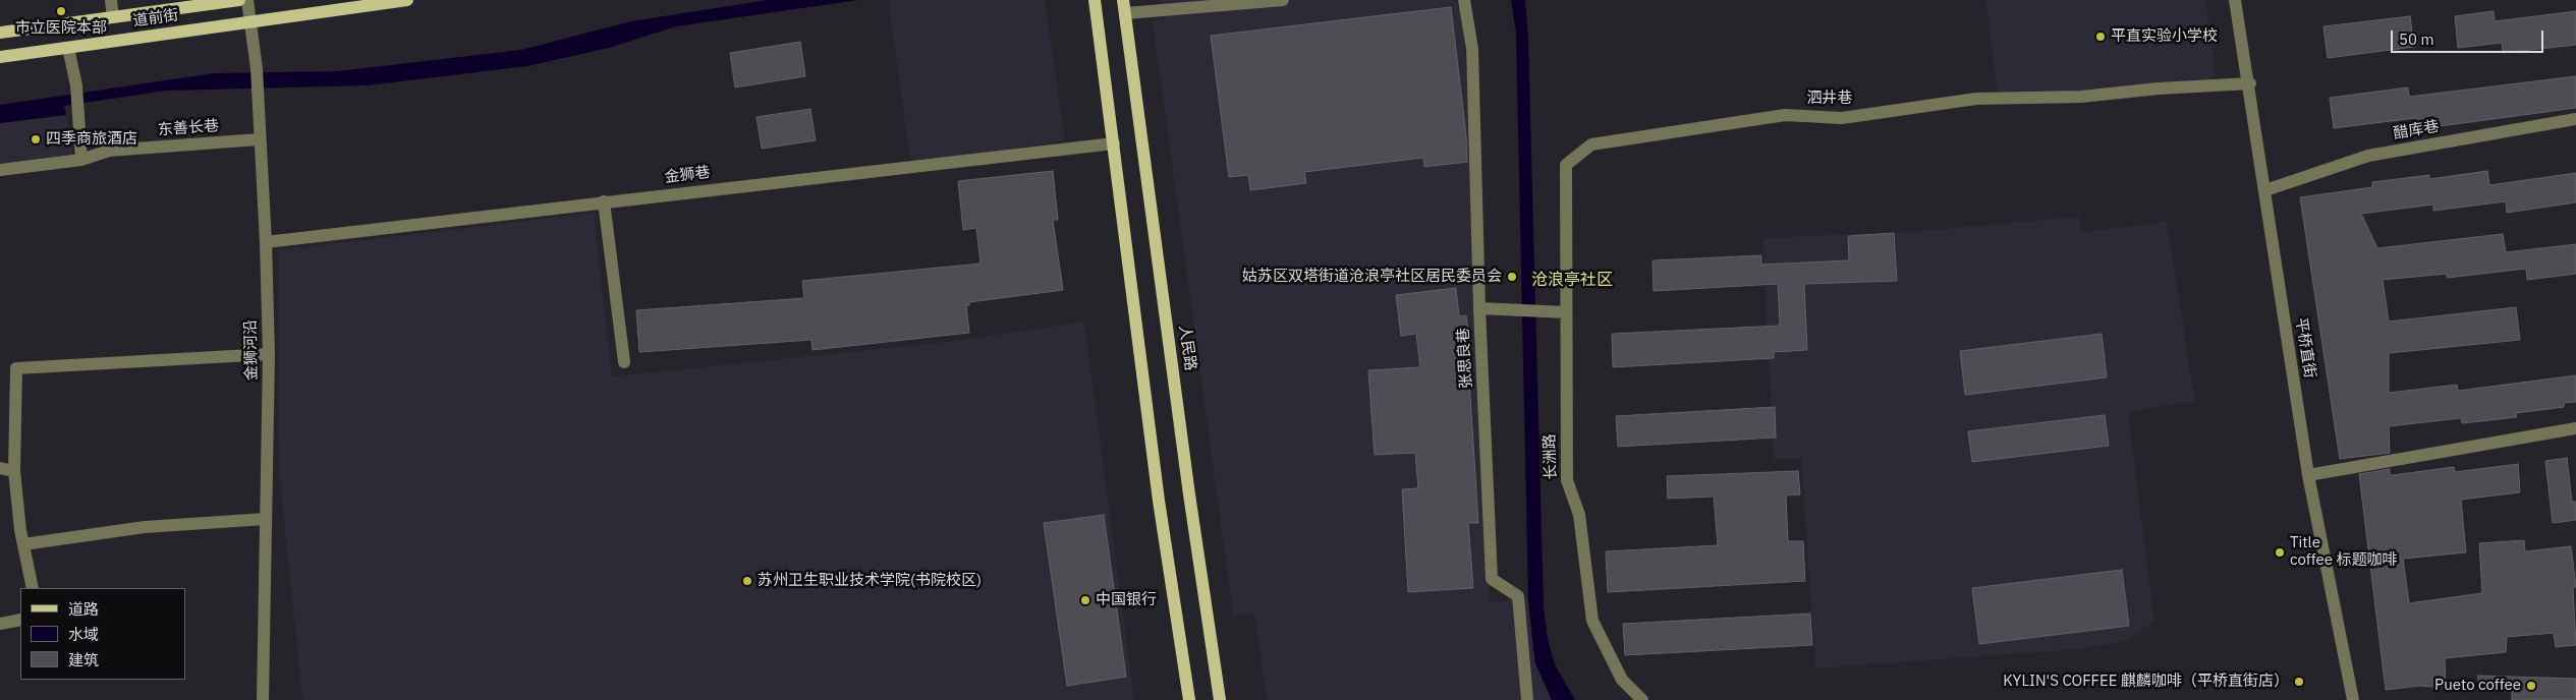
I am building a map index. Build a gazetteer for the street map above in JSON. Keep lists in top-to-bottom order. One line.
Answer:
{"streets":{"main road":["道前街","人民路"],"street":["泗井巷","东善长巷","醋库巷","金狮巷","平桥直街","金狮河沿","张思良巷","长洲路"]},"crossings":[["道前街","金狮河沿"],["泗井巷","平桥直街"],["泗井巷","长洲路"],["东善长巷","金狮河沿"],["醋库巷","平桥直街"],["金狮巷","金狮河沿"]],"districts":["沧浪亭社区"],"places":["市立医院本部","平直实验小学校","四季商旅酒店","姑苏区双塔街道沧浪亭社区居民委员会","Title coffee 标题咖啡","苏州卫生职业技术学院(书院校区)","中国银行","KYLIN'S COFFEE 麒麟咖啡（平桥直街店）","Pueto coffee"],"legend":["道路","水域","建筑"],"scale_bar":"50 m"}
